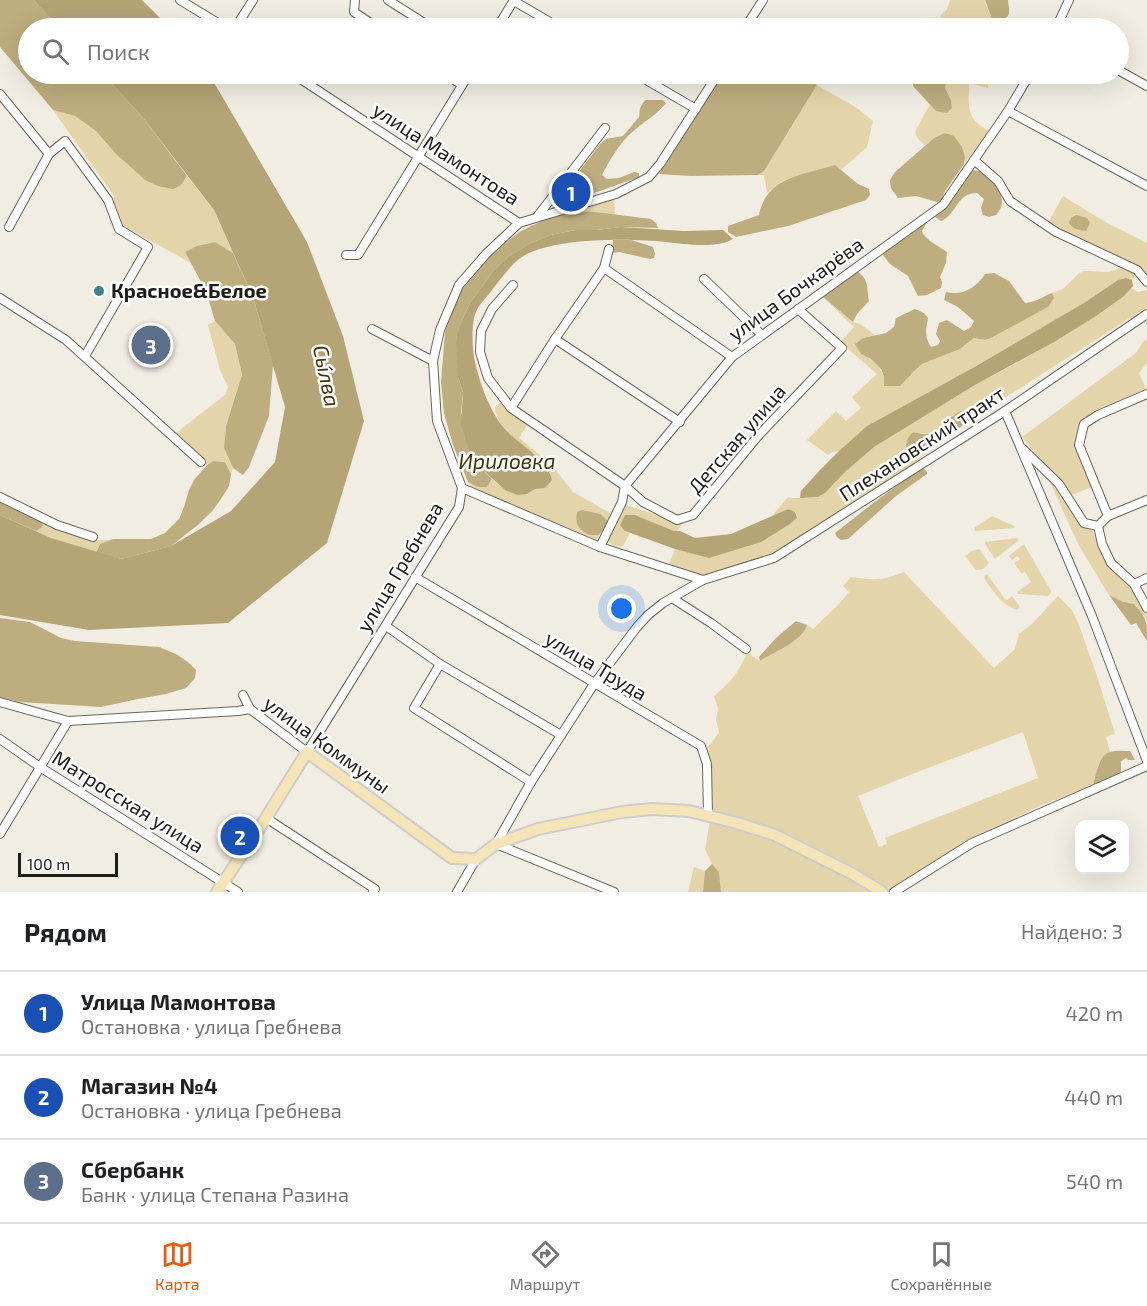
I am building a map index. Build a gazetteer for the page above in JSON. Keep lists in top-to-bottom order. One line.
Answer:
{"streets":{"main road":["улица Гребнева","улица Коммуны"],"street":["улица Мамонтова","улица Бочкарёва","Детская улица","Плехановский тракт","улица Труда","Матросская улица"]},"crossings":[["улица Мамонтова","улица Гребнева"],["улица Бочкарёва","Детская улица"],["улица Гребнева","улица Труда"],["улица Гребнева","улица Коммуны"],["улица Гребнева","Матросская улица"]],"water":["Сы́лва","Ириловка"],"places":["Красное&Белое"],"scale_bar":"100 m","page":{"search":"Поиск","pins":["1","3","2"],"scale":"100 m","heading":["Рядом","Найдено: 3"],"list":[{"mark":"1","name":"Улица Мамонтова","note":"Остановка · улица Гребнева","value":"420 m"},{"mark":"2","name":"Магазин №4","note":"Остановка · улица Гребнева","value":"440 m"},{"mark":"3","name":"Сбербанк","note":"Банк · улица Степана Разина","value":"540 m"}],"nav":["Карта","Маршрут","Сохранённые"]}}
